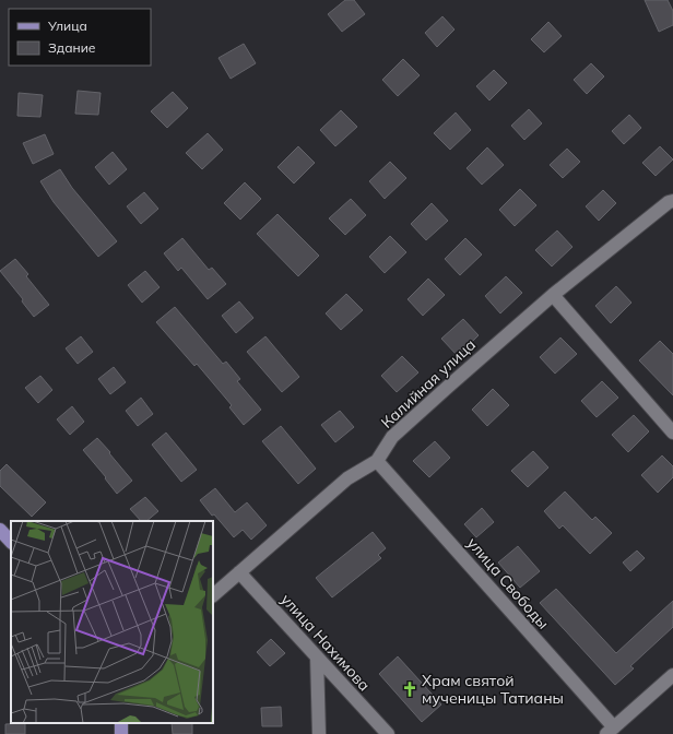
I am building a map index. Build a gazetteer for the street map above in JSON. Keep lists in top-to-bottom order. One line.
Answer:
{"streets":{"street":["Калийная улица","улица Свободы","улица Нахимова"]},"crossings":[["Калийная улица","улица Свободы"],["Калийная улица","улица Нахимова"]],"places":{"church":["Храм святой мученицы Татианы"]},"legend":["Улица","Здание"]}
